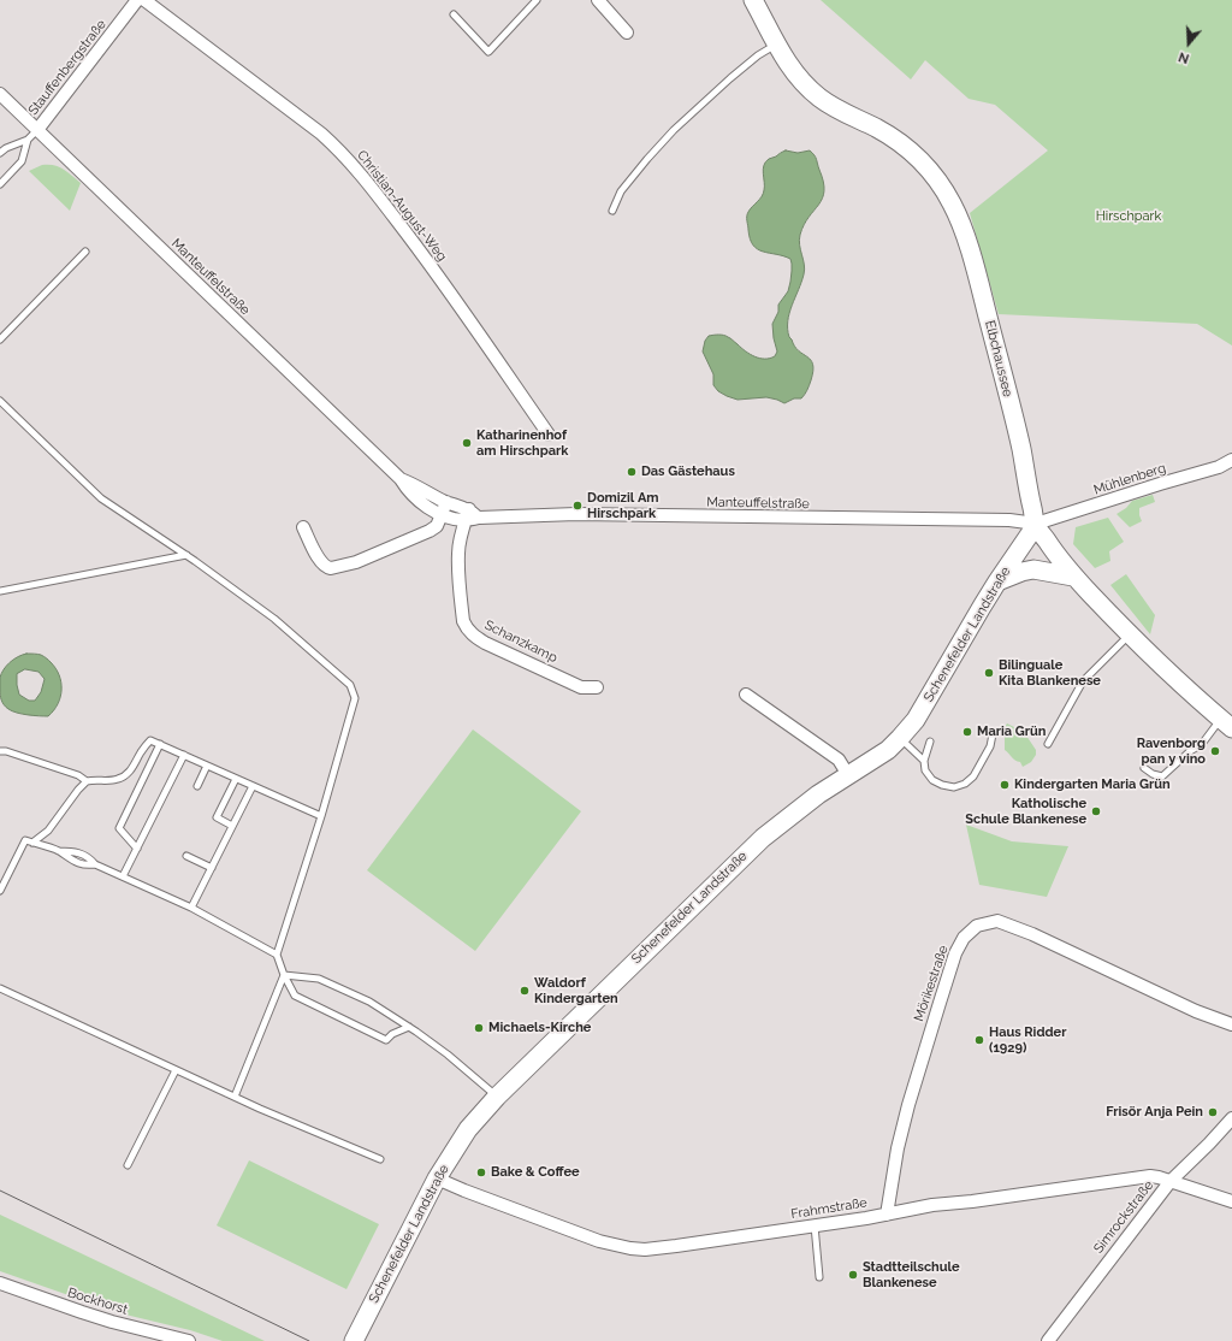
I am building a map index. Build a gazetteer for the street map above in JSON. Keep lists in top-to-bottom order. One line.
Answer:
{"streets":{"main road":["Elbchaussee","Schenefelder Landstraße"],"street":["Stauffenbergstraße","Christian-August-Weg","Manteuffelstraße","Mühlenberg","Schanzkamp","Mörikestraße","Frahmstraße","Simrockstraße","Bockhorst"]},"crossings":[["Stauffenbergstraße","Manteuffelstraße"],["Manteuffelstraße","Elbchaussee"],["Manteuffelstraße","Mühlenberg"],["Manteuffelstraße","Schenefelder Landstraße"],["Manteuffelstraße","Schanzkamp"],["Elbchaussee","Mühlenberg"],["Elbchaussee","Schenefelder Landstraße"],["Mühlenberg","Schenefelder Landstraße"],["Schenefelder Landstraße","Frahmstraße"],["Mörikestraße","Frahmstraße"],["Frahmstraße","Simrockstraße"]],"parks":["Hirschpark"],"places":["Katharinenhof am Hirschpark","Das Gästehaus","Domizil Am Hirschpark","Bilinguale Kita Blankenese","Maria Grün","Ravenborg pan y vino","Kindergarten Maria Grün","Katholische Schule Blankenese","Waldorf Kindergarten","Michaels-Kirche","Haus Ridder (1929)","Frisör Anja Pein","Bake & Coffee","Stadtteilschule Blankenese"],"north":"bottom"}
